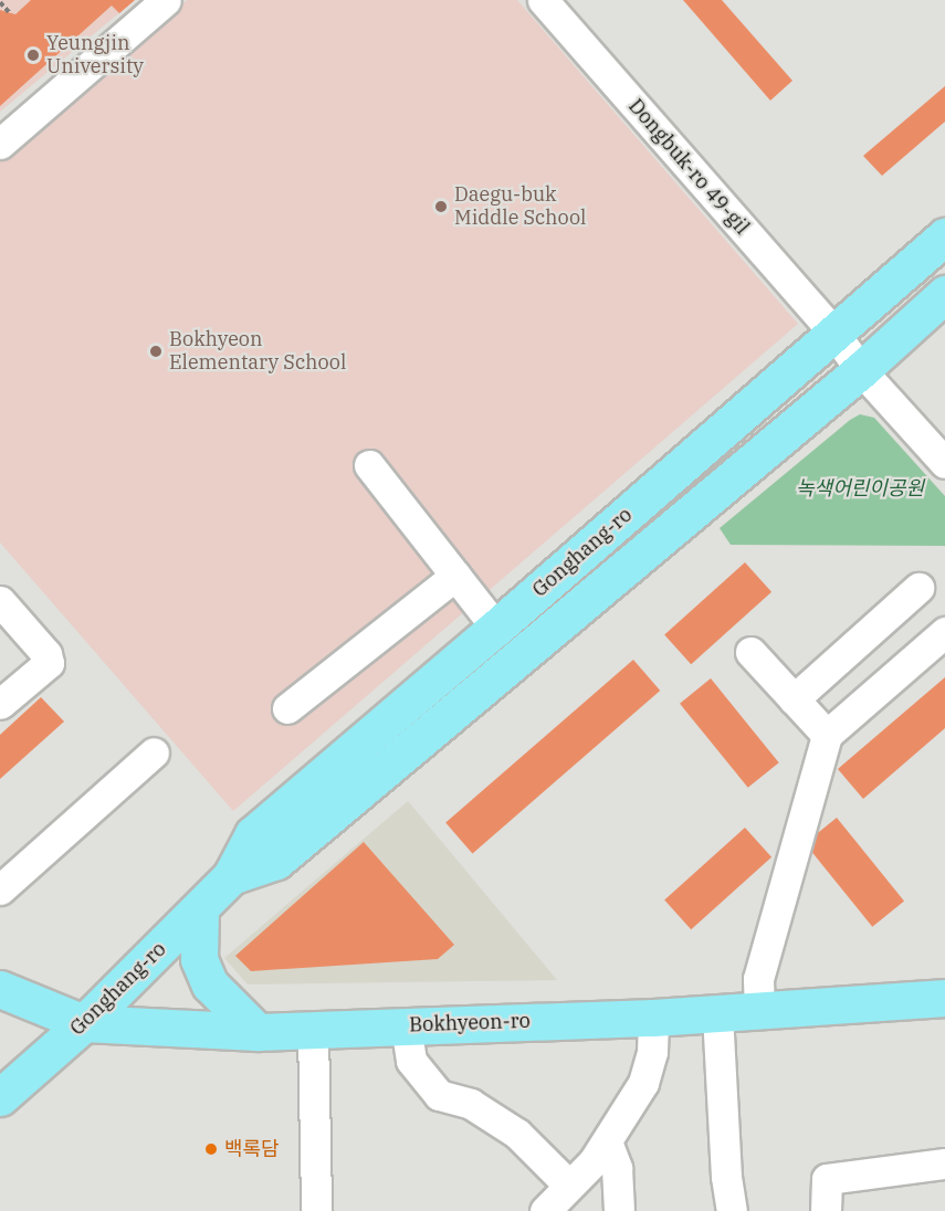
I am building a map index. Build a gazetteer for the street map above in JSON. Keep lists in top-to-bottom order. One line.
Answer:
{"streets":{"main road":["Gonghang-ro","Bokhyeon-ro"],"street":["Dongbuk-ro 49-gil"]},"crossings":[["Dongbuk-ro 49-gil","Gonghang-ro"],["Gonghang-ro","Bokhyeon-ro"]],"parks":["녹색어린이공원"],"places":["Yeungjin University","Daegu-buk Middle School","Bokhyeon Elementary School","백록담"]}
